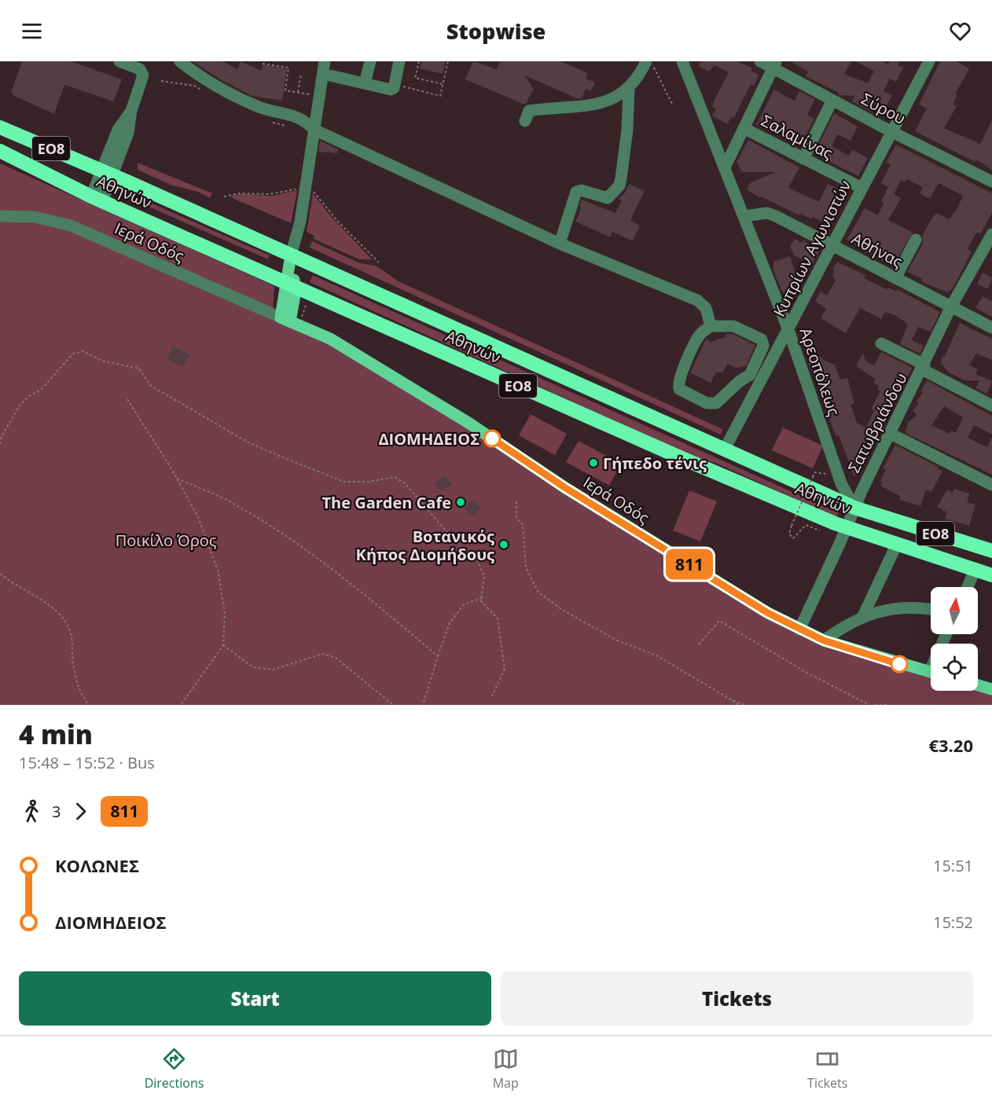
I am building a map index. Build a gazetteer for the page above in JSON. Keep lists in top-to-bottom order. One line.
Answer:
{"streets":{"highway":["ΕΟ8","Αθηνών"],"main road":["Ιερά Οδός"],"street":["Σύρου","Σαλαμίνας","Κυπρίων Αγωνιστών","Αθήνας","Αρεοπόλεως","Σατωβριάνδου"]},"crossings":[["Σύρου","Κυπρίων Αγωνιστών"],["Σαλαμίνας","Κυπρίων Αγωνιστών"],["Αθηνών","Κυπρίων Αγωνιστών"],["Αθηνών","Αρεοπόλεως"],["Αθηνών","Σατωβριάνδου"],["Ιερά Οδός","Σατωβριάνδου"],["Κυπρίων Αγωνιστών","Αθήνας"],["Κυπρίων Αγωνιστών","Αρεοπόλεως"],["Αθήνας","Αρεοπόλεως"],["Αθήνας","Σατωβριάνδου"],["Αρεοπόλεως","Σατωβριάνδου"]],"parks":["Ποικίλο Όρος"],"places":["ΔΙΟΜΗΔΕΙΟΣ","Γήπεδο τένις","The Garden Cafe","Βοτανικός Κήπος Διομήδους"],"lines":["bus line 811"],"north":"top","page":{"header":"Stopwise","on_map":"811","heading":["4 min","15:48 – 15:52 · Bus","€3.20"],"legs":["3","811"],"list":[{"name":"ΚΟΛΩΝΕΣ","value":"15:51"},{"name":"ΔΙΟΜΗΔΕΙΟΣ","value":"15:52"}],"buttons":["Start","Tickets"],"tabs":["Directions","Map","Tickets"]}}
